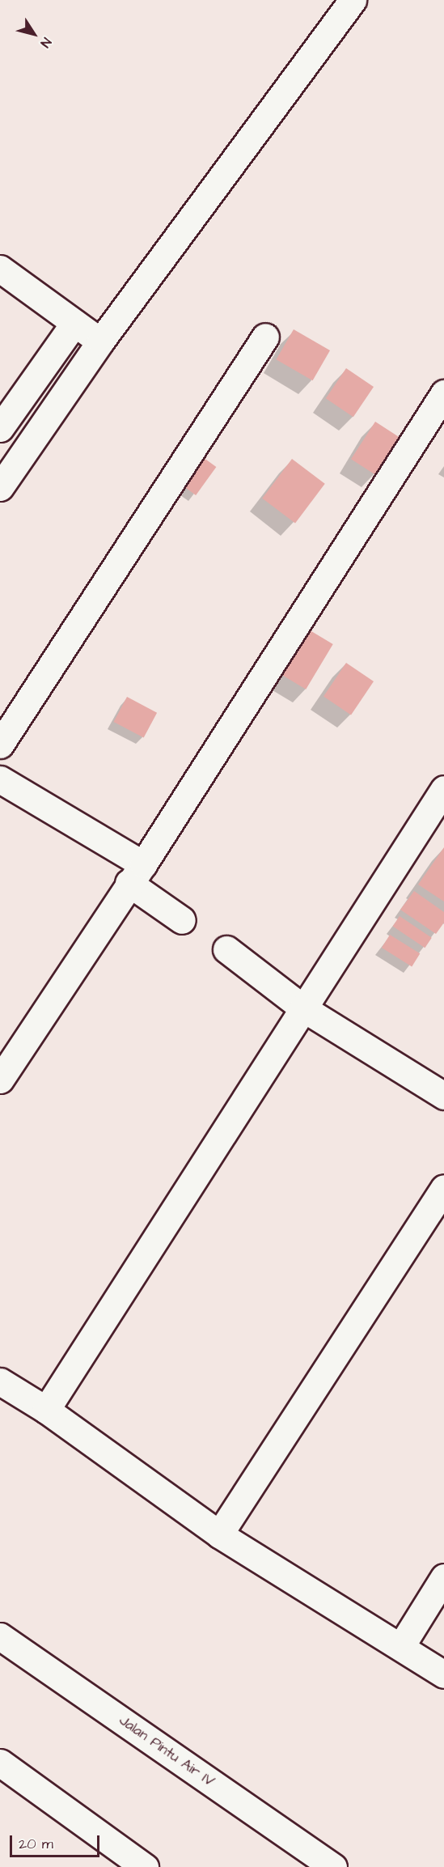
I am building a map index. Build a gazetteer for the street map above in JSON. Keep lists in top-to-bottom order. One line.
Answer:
{"streets":{"street":["Jalan Pintu Air IV"]},"scale_bar":"20 m","north":"bottom right"}
